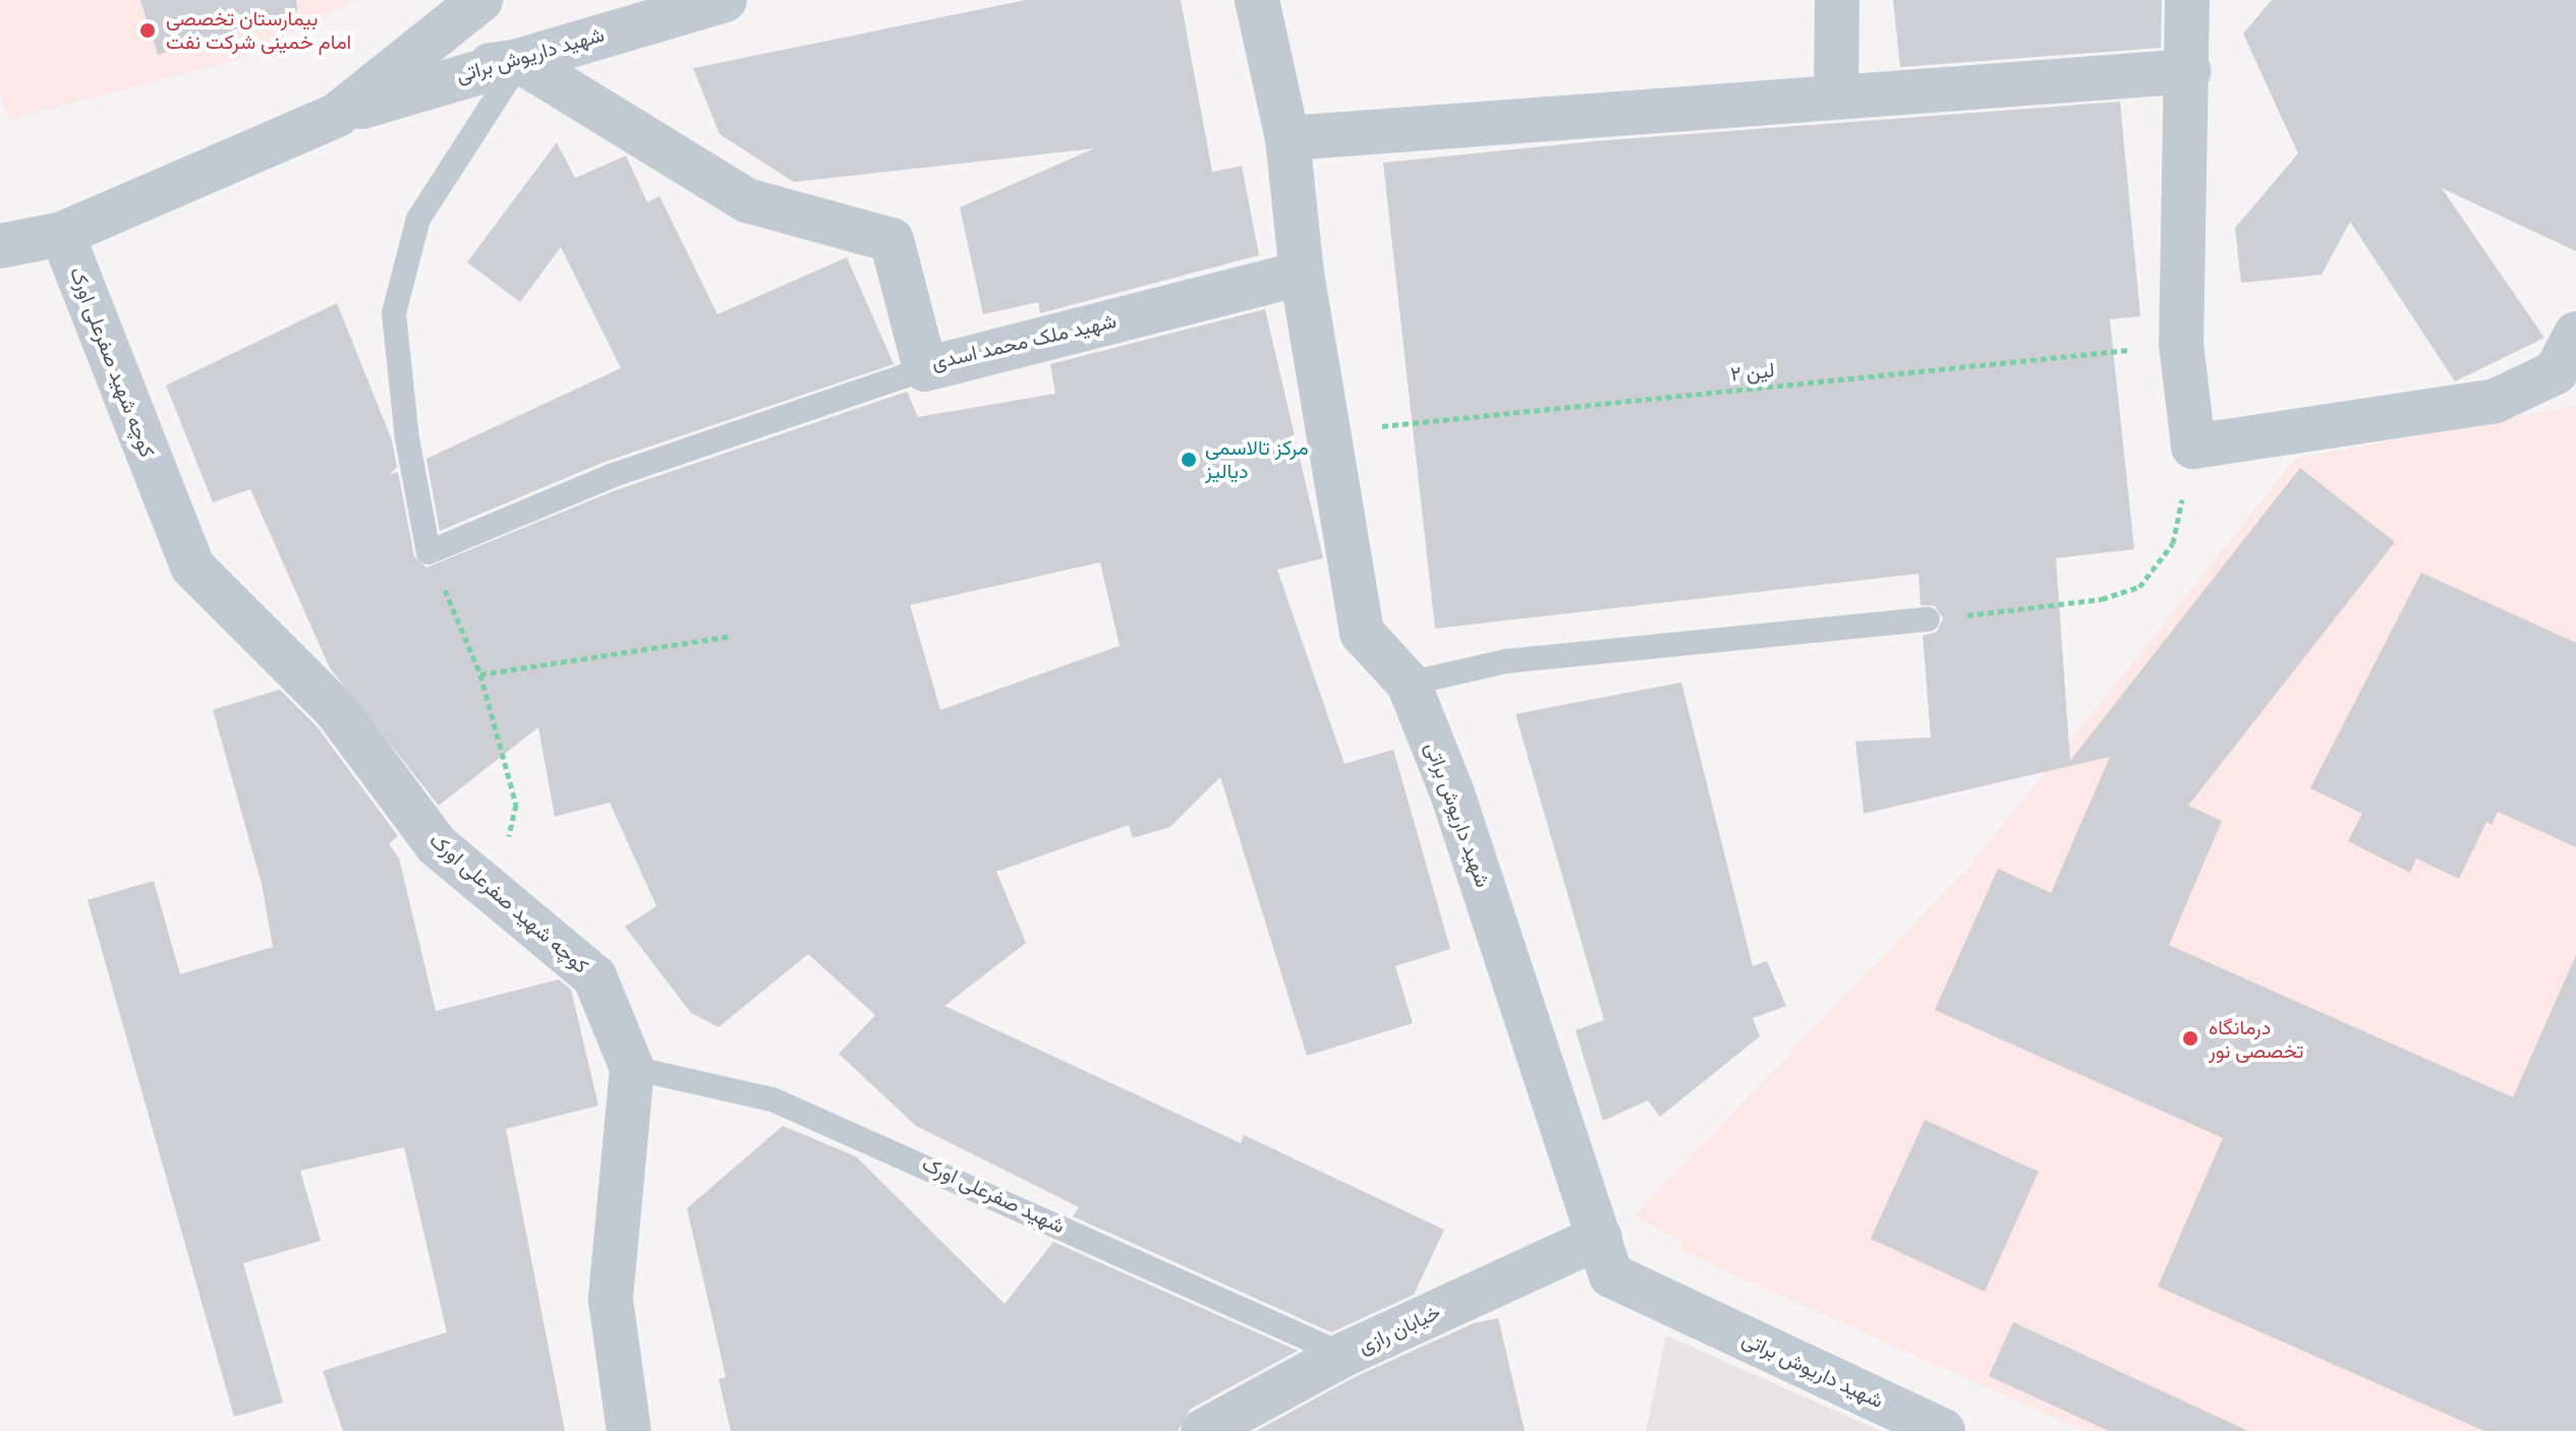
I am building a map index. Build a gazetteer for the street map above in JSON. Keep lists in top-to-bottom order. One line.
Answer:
{"streets":{"street":["شهید داریوش براتی","شهید ملک محمد اسدی","کوچه شهید صفرعلی اورک","خیابان رازی"],"lane":["شهید صفرعلی اورک"],"path":["لين ۲"]},"crossings":[["شهید داریوش براتی","شهید ملک محمد اسدی"],["شهید داریوش براتی","لين ۲"],["شهید داریوش براتی","خیابان رازی"],["کوچه شهید صفرعلی اورک","شهید صفرعلی اورک"],["شهید صفرعلی اورک","خیابان رازی"]],"places":["بیمارستان تخصصی امام خمینی شرکت نفت","مرکز تالاسمی دیالیز","درمانگاه تخصصی نور"]}
